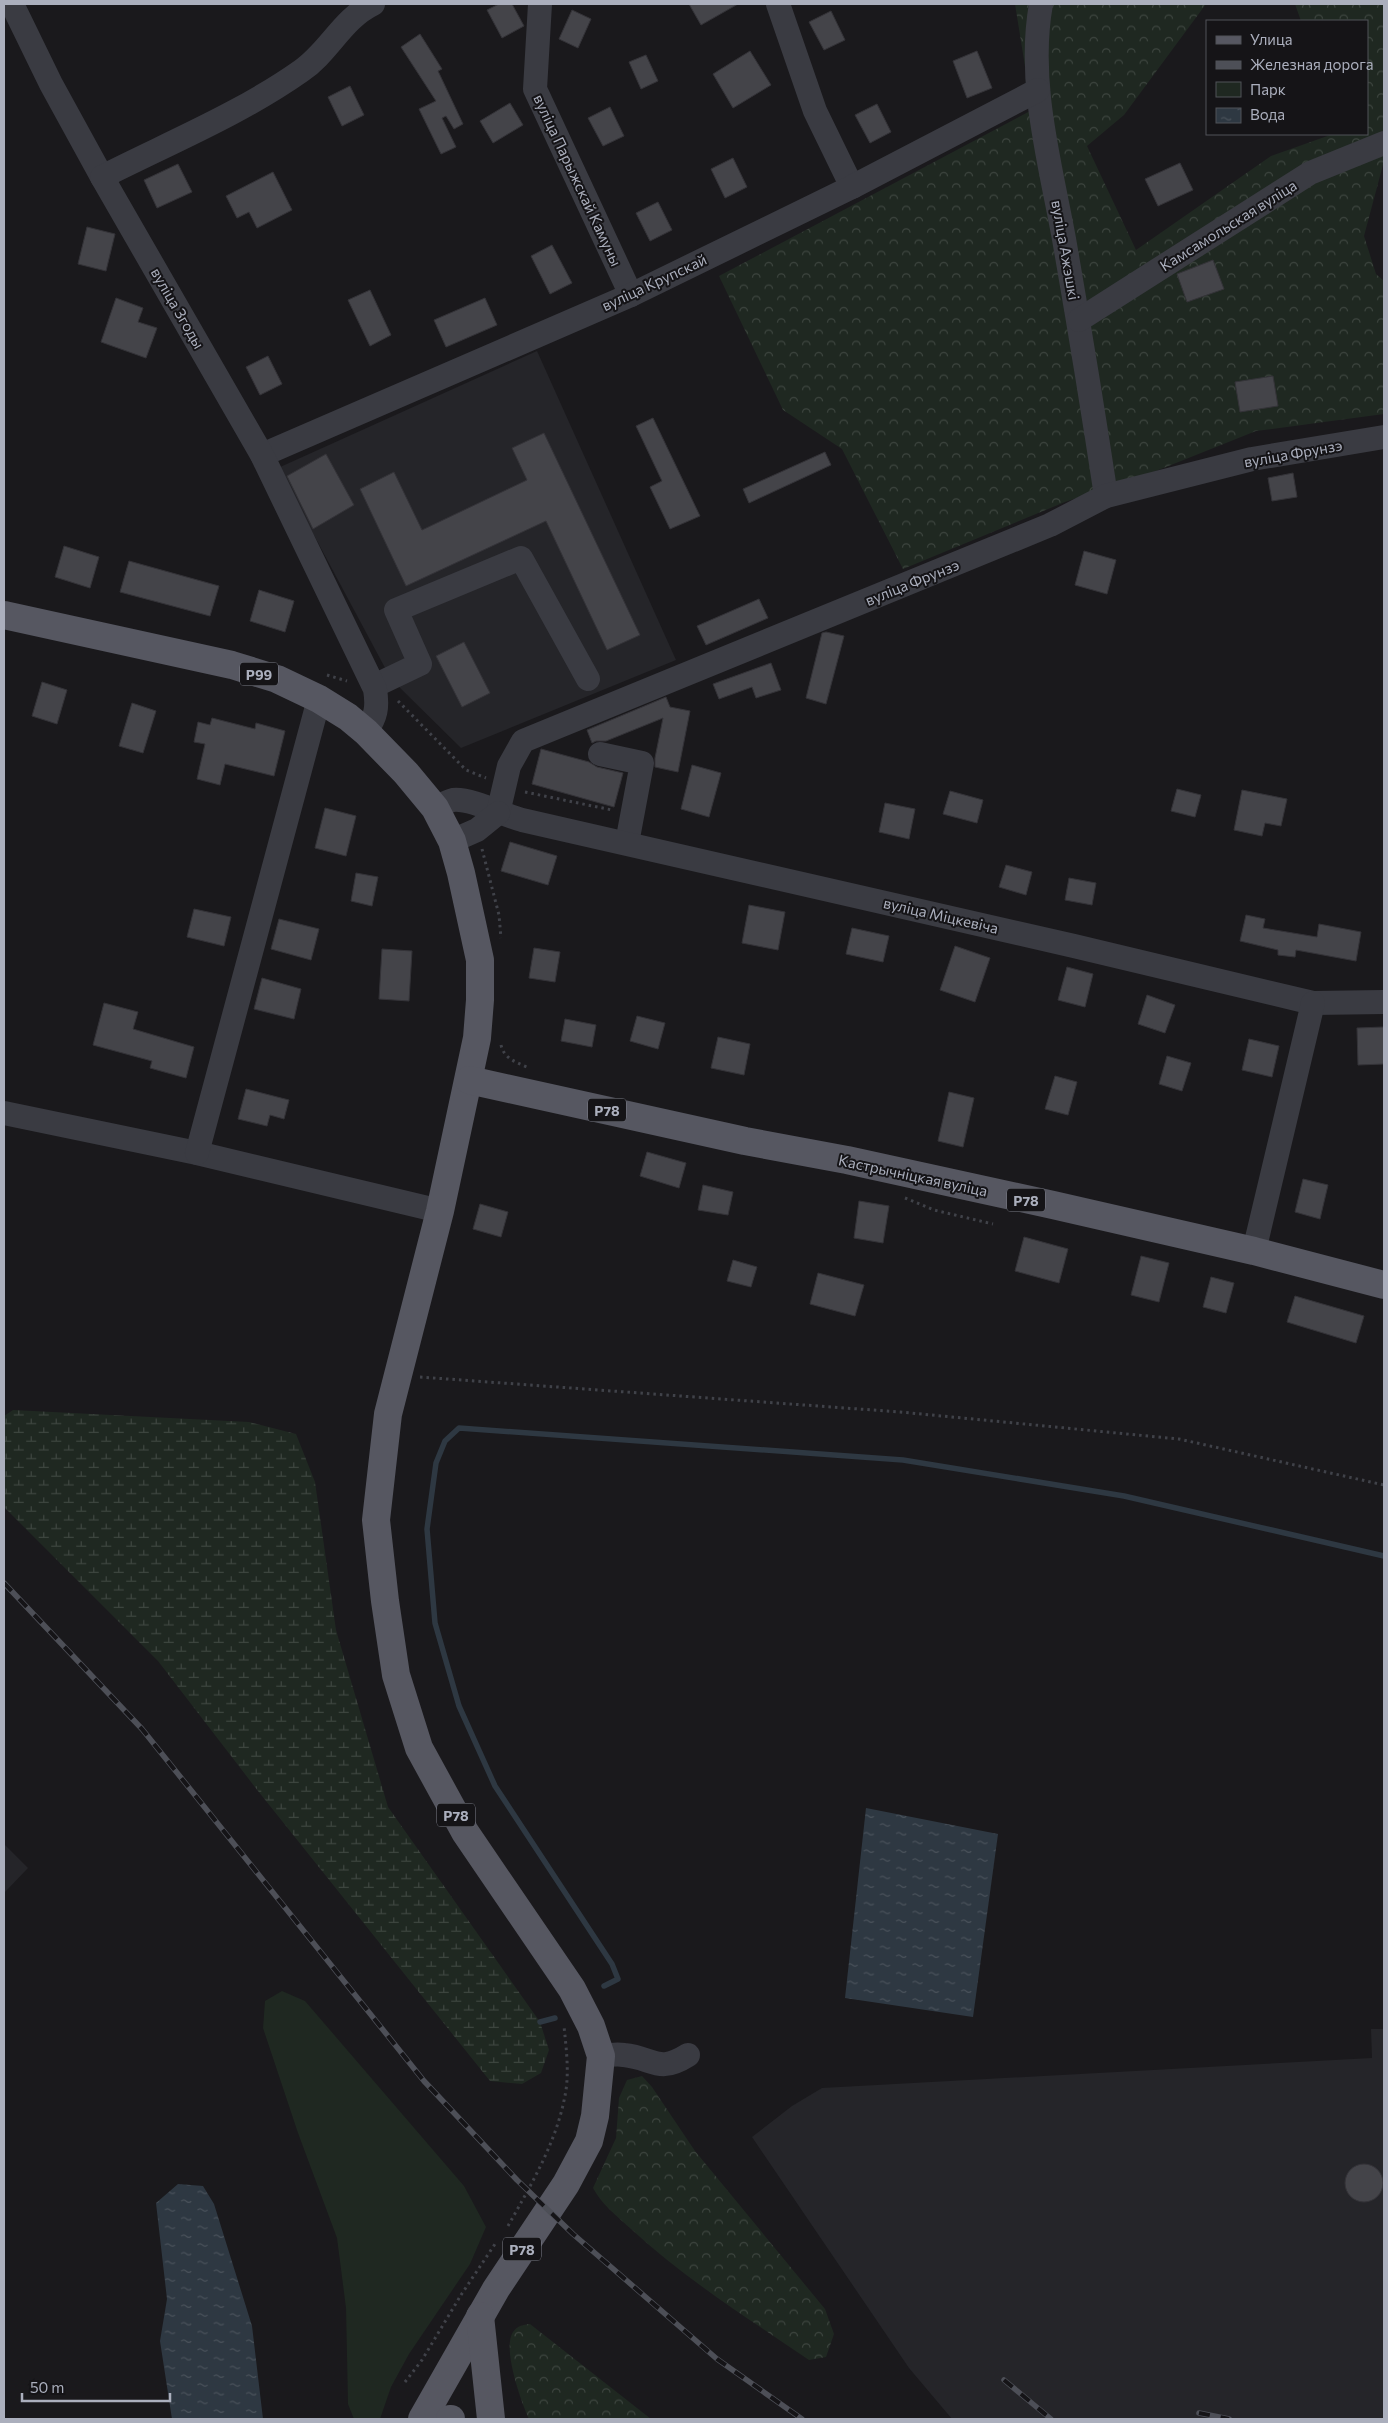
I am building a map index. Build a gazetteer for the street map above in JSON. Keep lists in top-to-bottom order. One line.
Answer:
{"streets":{"main road":["Р99","Р78","Кастрычніцкая вуліца"],"street":["вуліца Парыжскай Камуны","Камсамольская вуліца","вуліца Ажэшкі","вуліца Крупскай","вуліца Згоды","вуліца Фрунзэ","вуліца Міцкевіча"]},"crossings":[["вуліца Парыжскай Камуны","вуліца Крупскай"],["Камсамольская вуліца","вуліца Ажэшкі"],["вуліца Ажэшкі","вуліца Крупскай"],["вуліца Ажэшкі","вуліца Фрунзэ"],["вуліца Крупскай","вуліца Згоды"],["вуліца Згоды","Р99"],["вуліца Фрунзэ","вуліца Міцкевіча"],["Р99","вуліца Міцкевіча"],["Р99","Р78"],["Р99","Кастрычніцкая вуліца"],["Р78","Кастрычніцкая вуліца"]],"legend":["Улица","Железная дорога","Парк","Вода"],"scale_bar":"50 m"}
